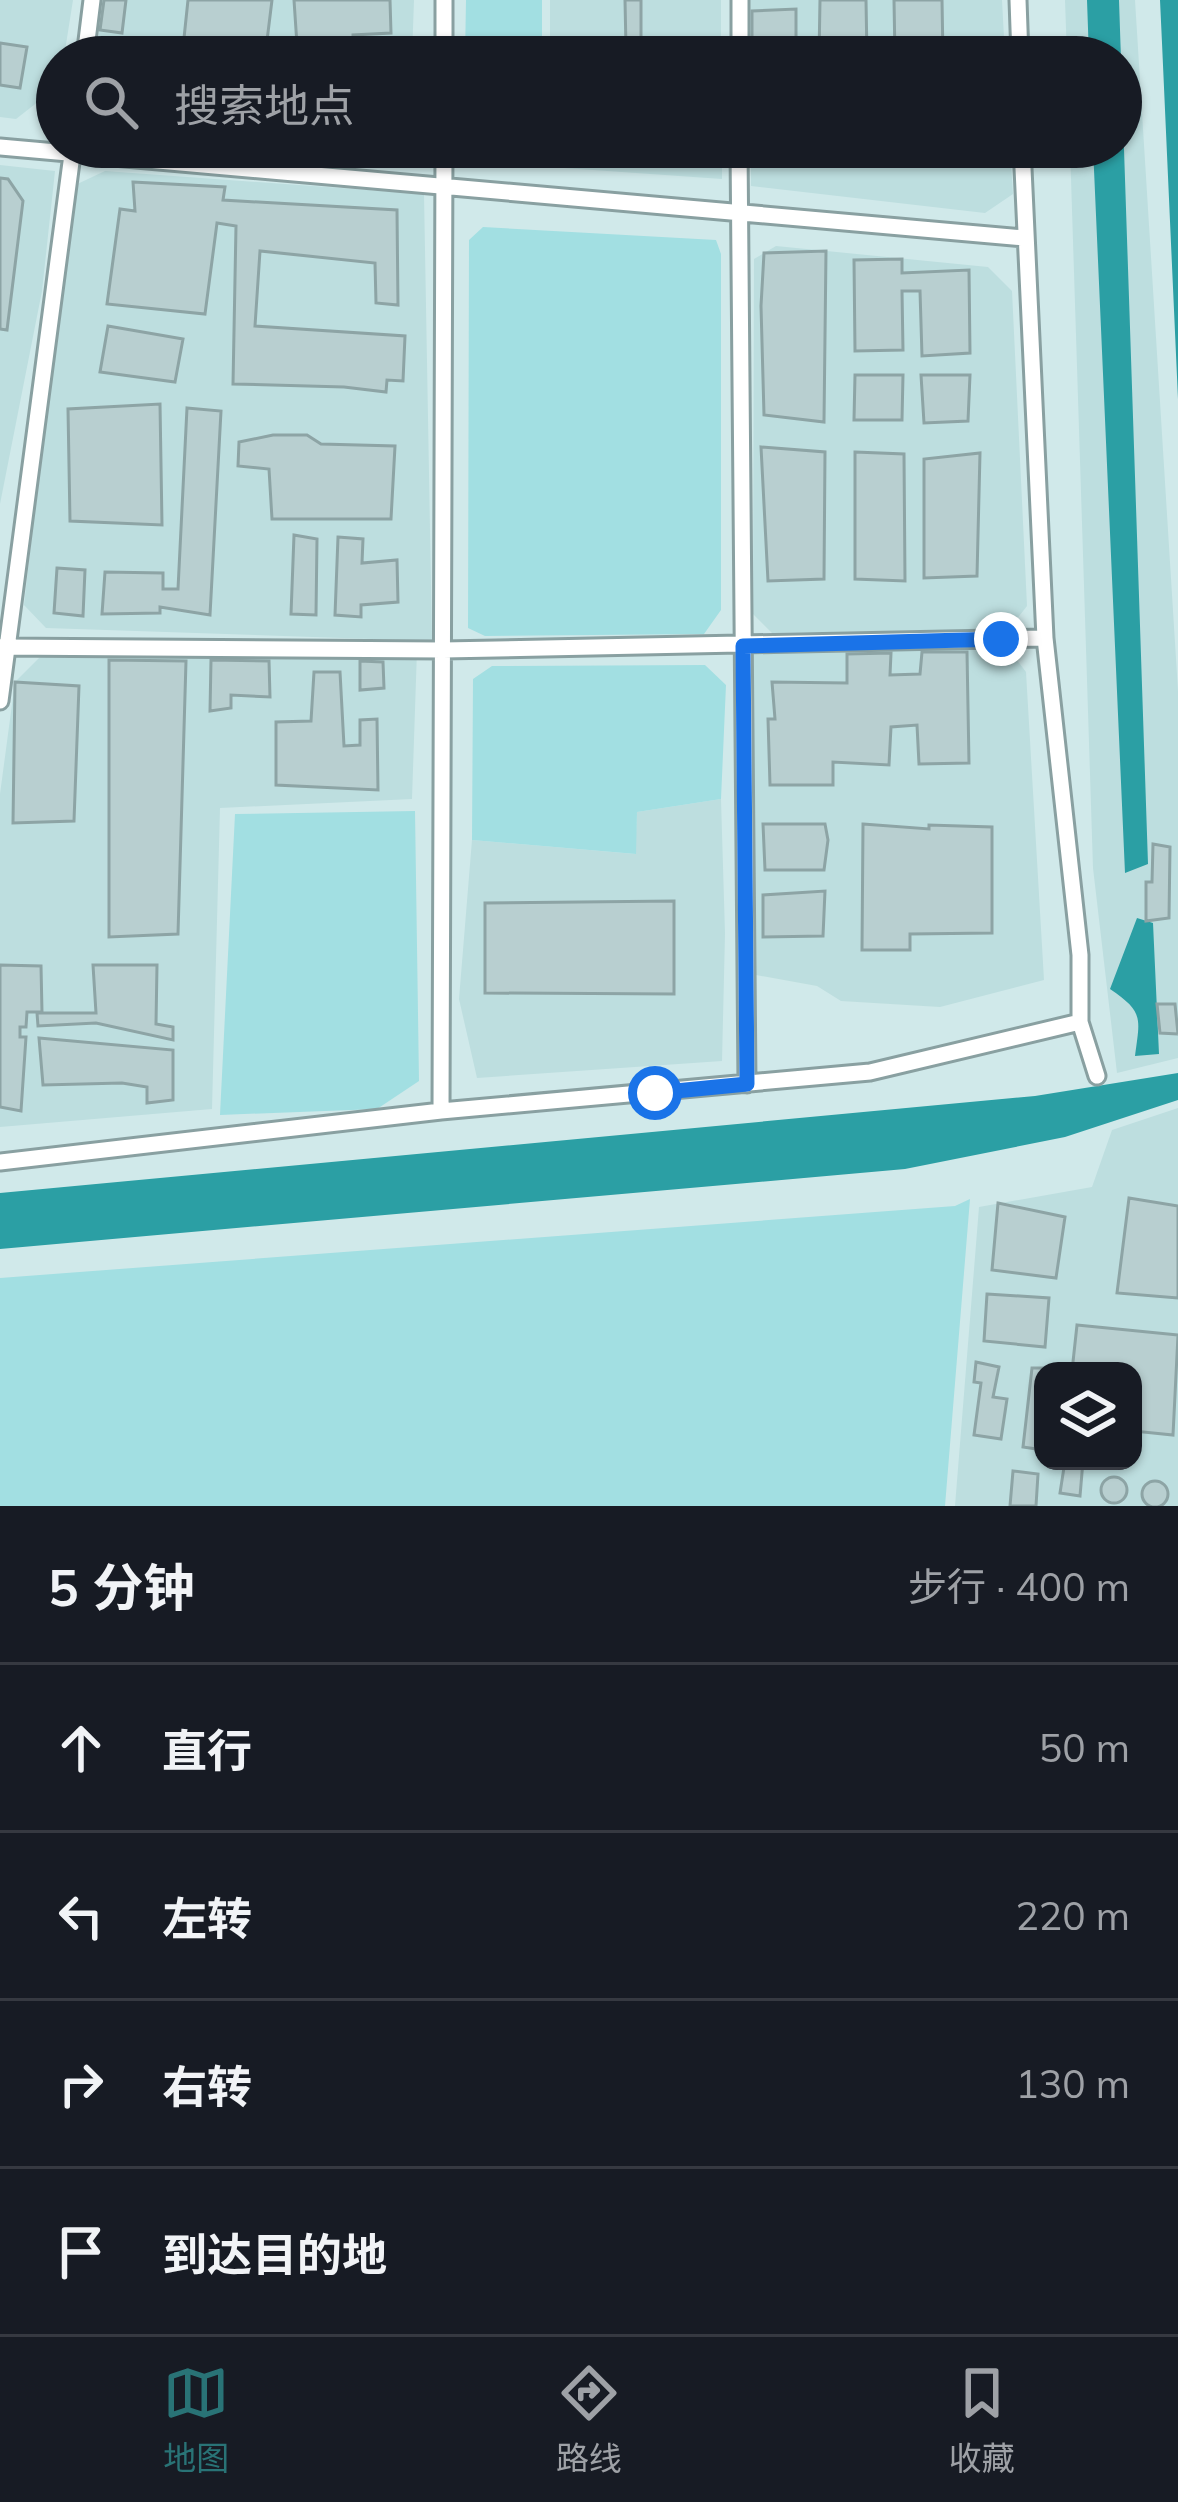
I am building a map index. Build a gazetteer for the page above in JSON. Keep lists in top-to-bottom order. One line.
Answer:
{"page":{"search":"搜索地点","heading":["5 分钟","步行 · 400 m"],"list":[["直行","50 m"],["左转","220 m"],["右转","130 m"],"到达目的地"],"nav":["地图","路线","收藏"]}}
